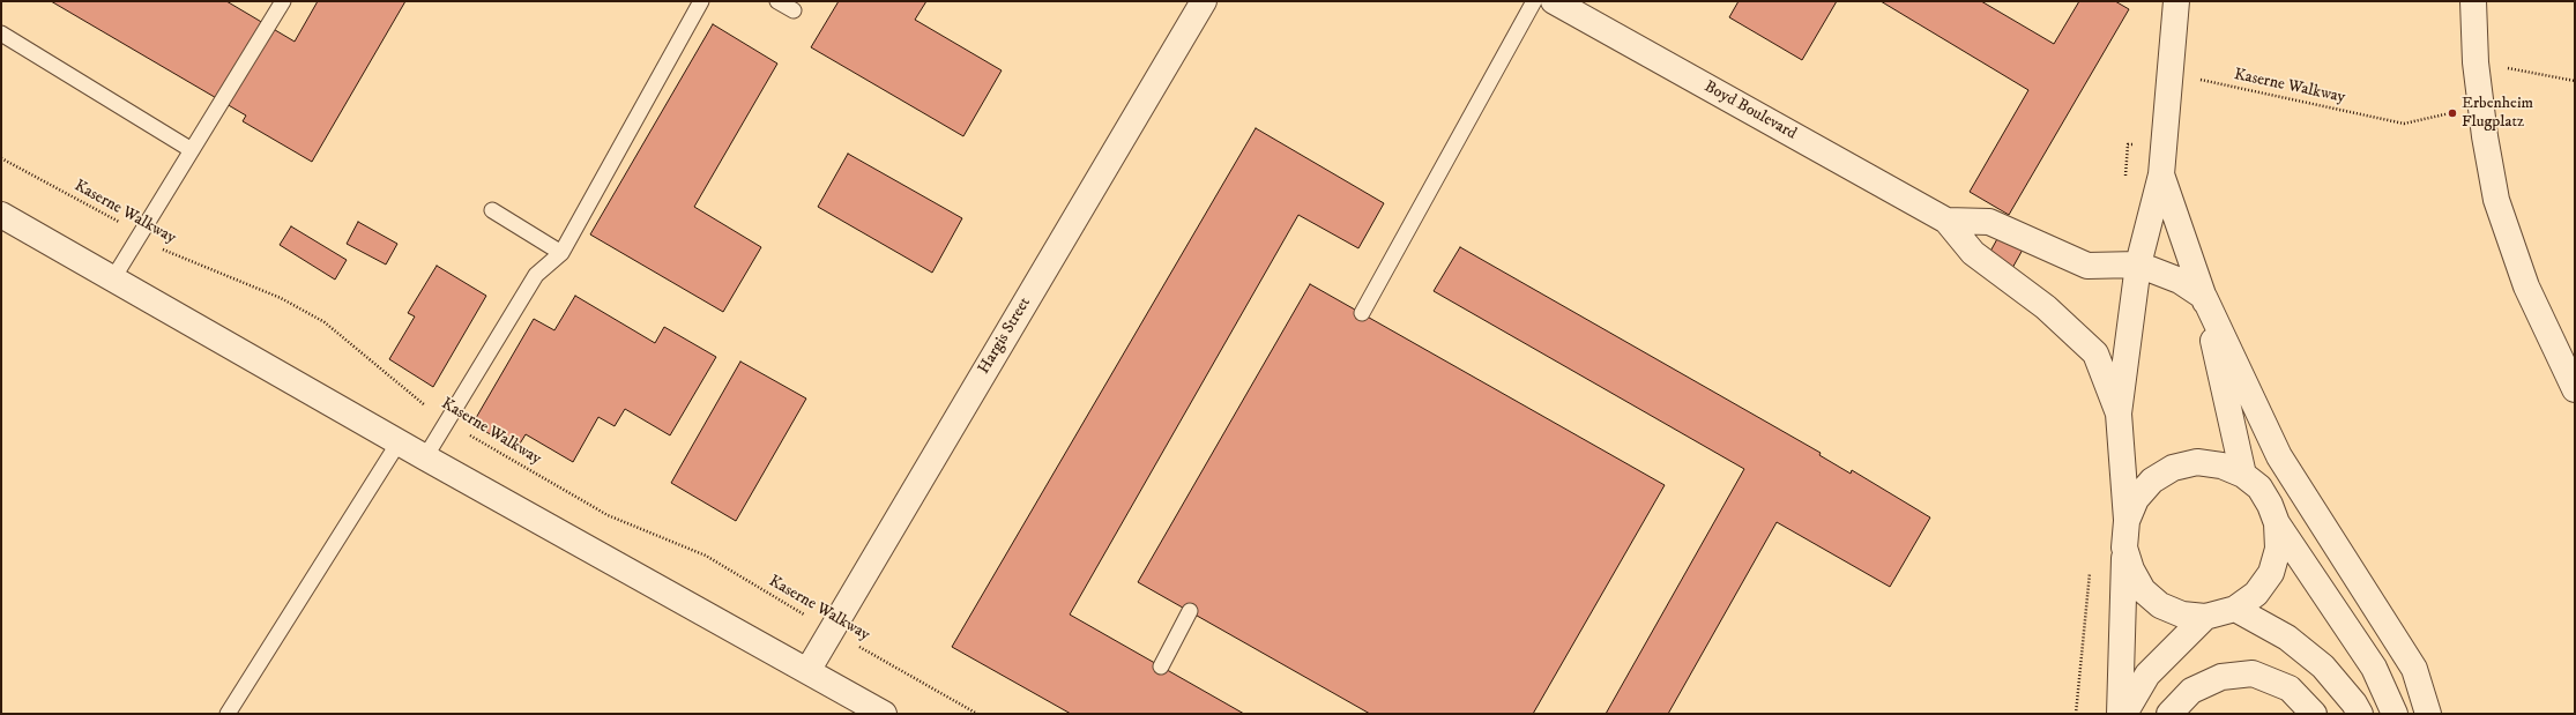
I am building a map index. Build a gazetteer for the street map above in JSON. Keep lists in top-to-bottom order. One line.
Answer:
{"streets":{"street":["Boyd Boulevard","Hargis Street"],"path":["Kaserne Walkway"]},"crossings":[["Kaserne Walkway","Hargis Street"]],"places":["Erbenheim Flugplatz"]}
